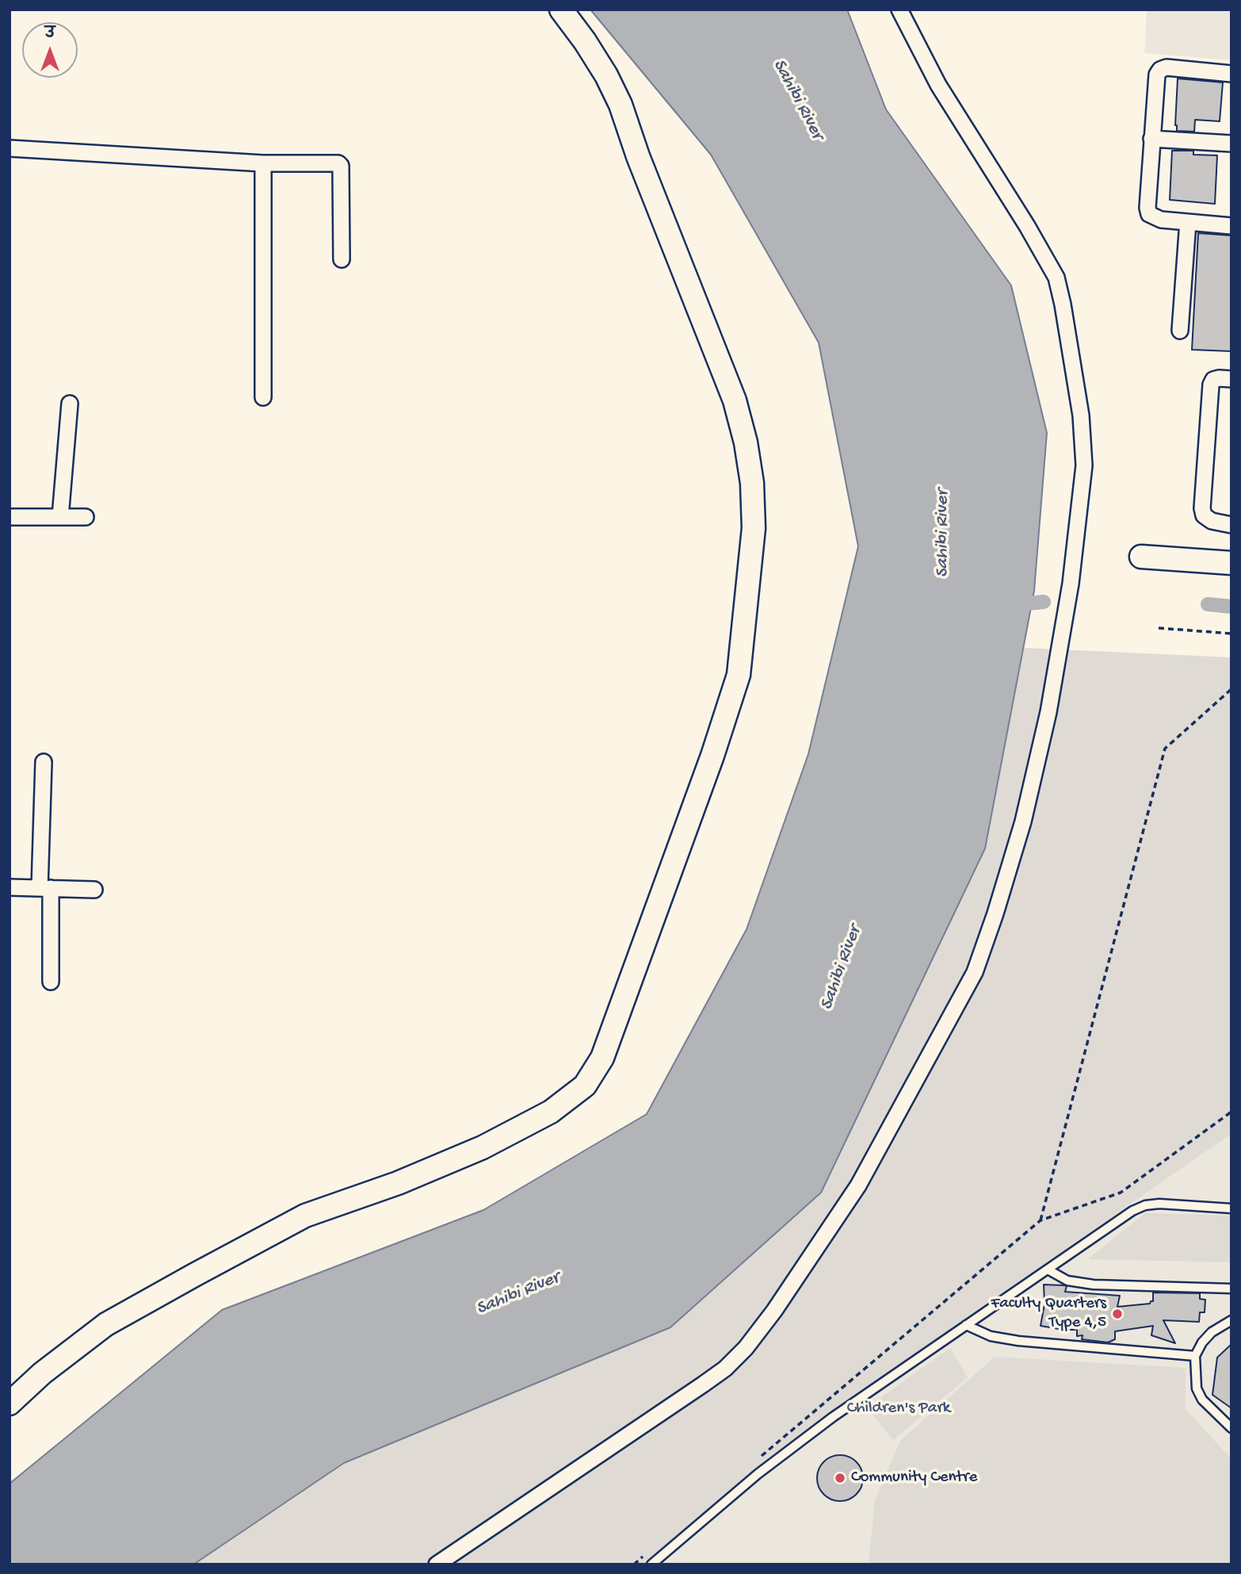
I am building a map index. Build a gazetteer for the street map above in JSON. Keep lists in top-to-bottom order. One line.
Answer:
{"water":["Sahibi River"],"parks":["Children's Park"],"places":["Faculty Quarters Type 4,5","Community Centre"],"north":"top"}
